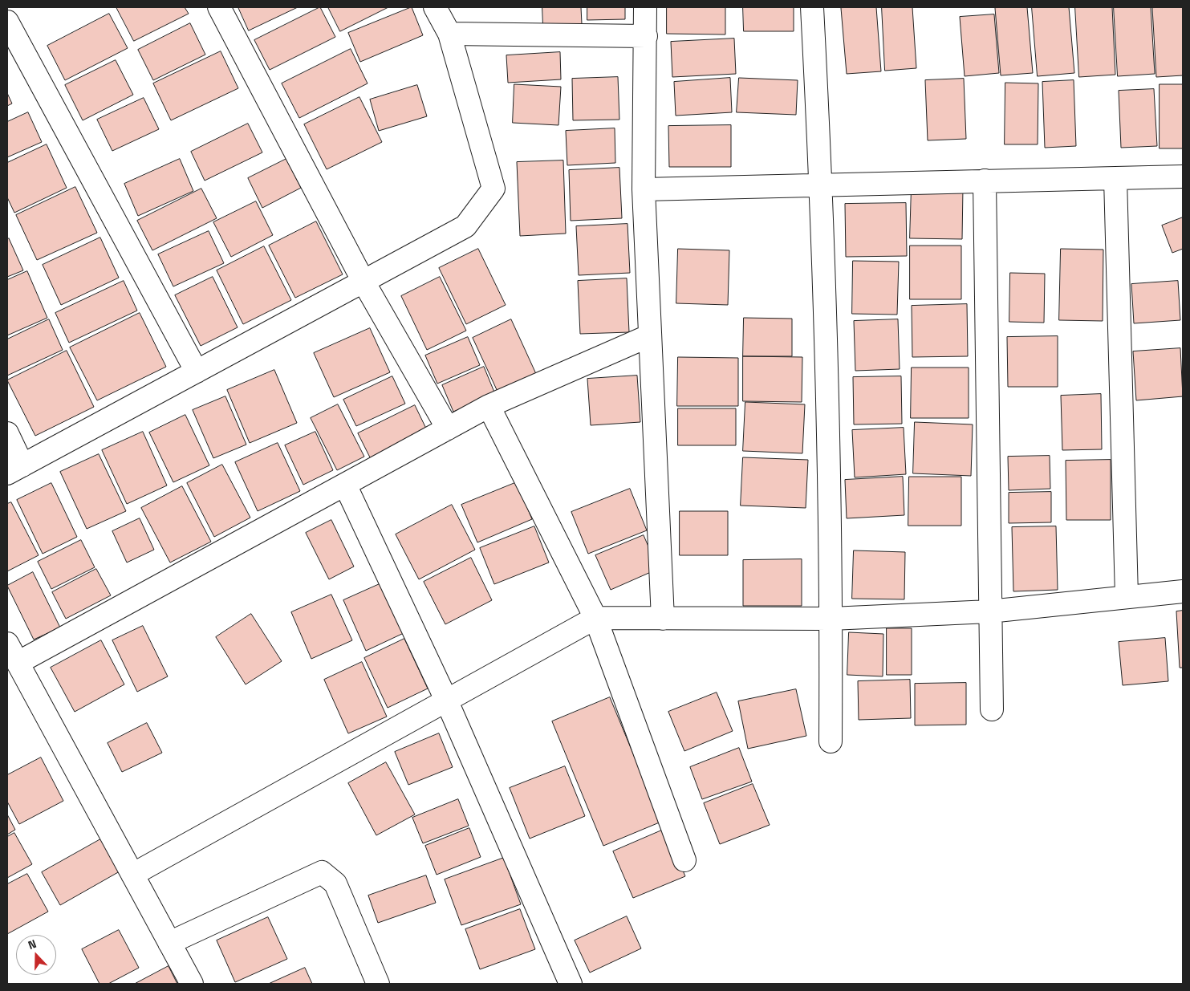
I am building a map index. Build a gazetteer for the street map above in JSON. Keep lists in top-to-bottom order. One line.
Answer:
{"north":"top"}
